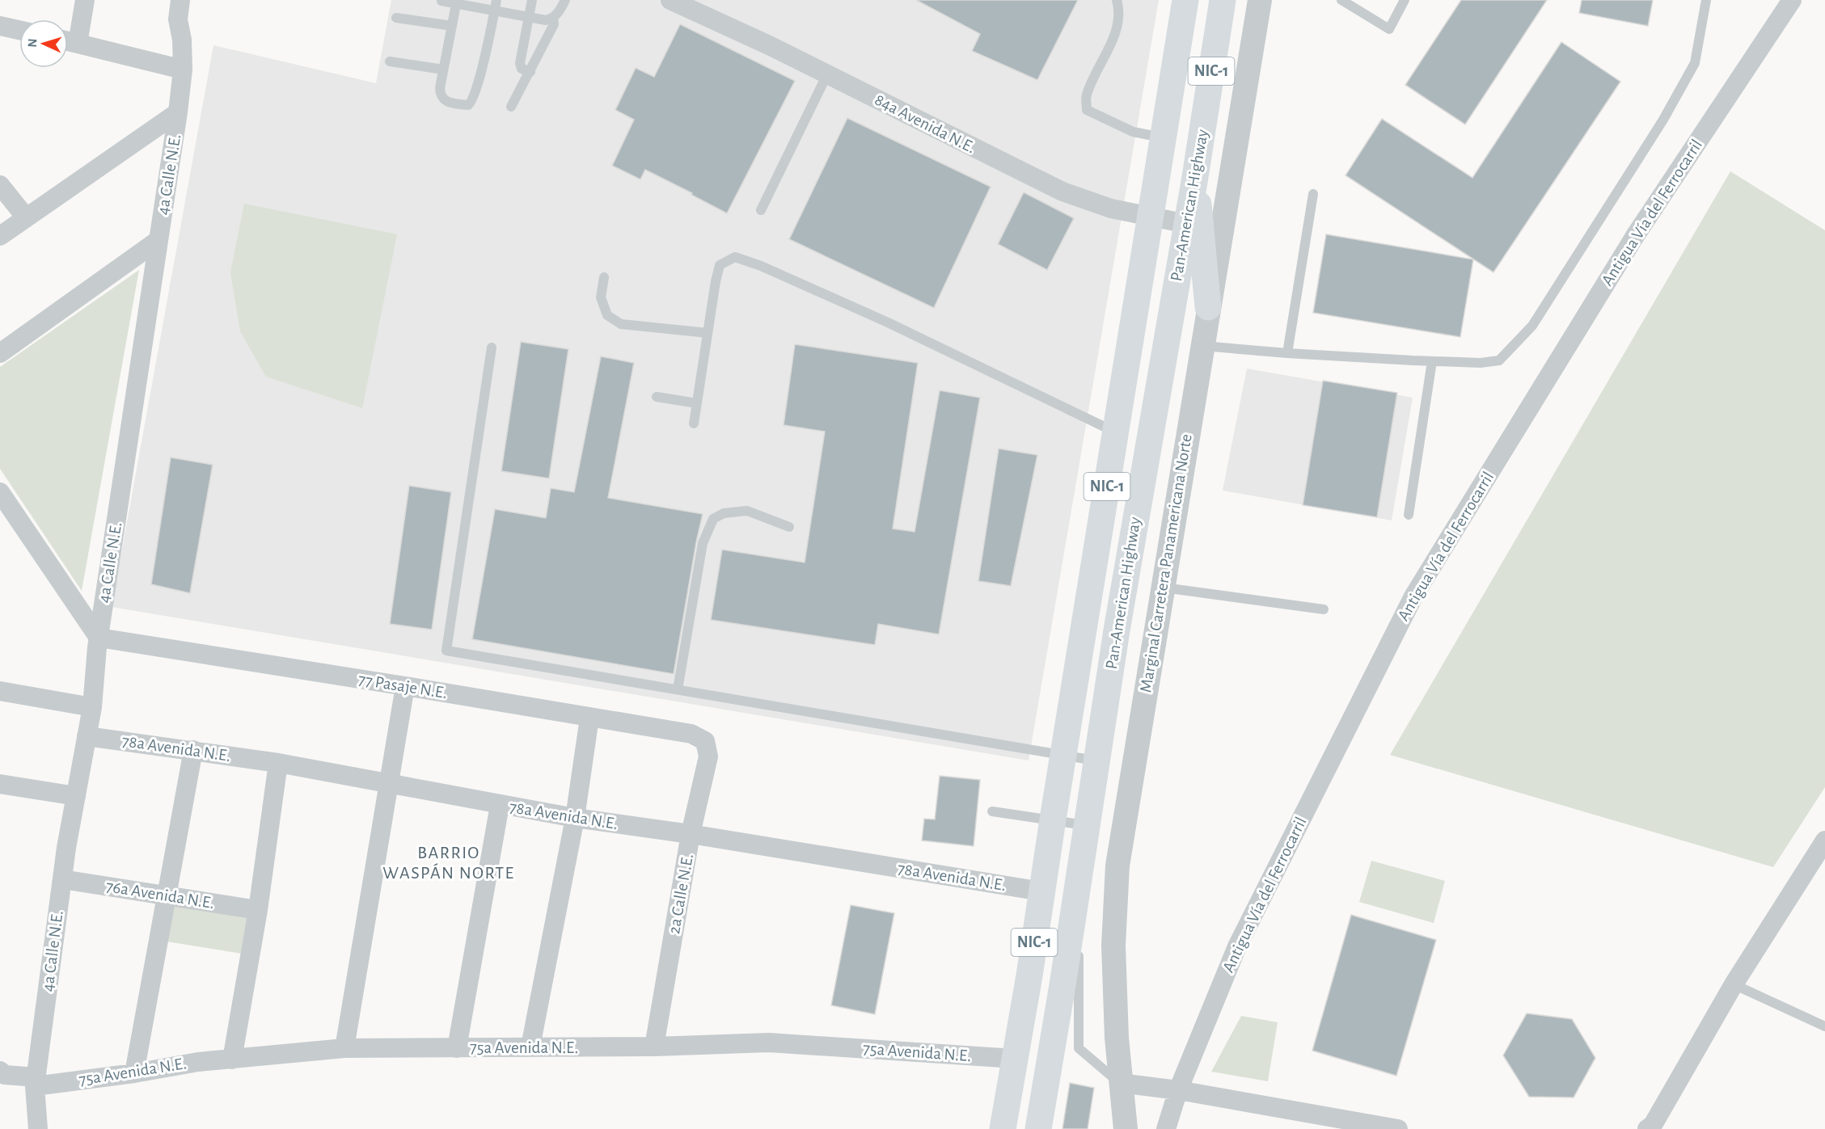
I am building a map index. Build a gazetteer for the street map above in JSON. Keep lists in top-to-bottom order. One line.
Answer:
{"streets":{"highway":["NIC-1","Pan-American Highway"],"street":["84a Avenida N.E.","4a Calle N.E.","Antigua Vía del Ferrocarril","Marginal Carretera Panamericana Norte","77 Pasaje N.E.","78a Avenida N.E.","2a Calle N.E.","76a Avenida N.E.","75a Avenida N.E."]},"crossings":[["84a Avenida N.E.","Pan-American Highway"],["4a Calle N.E.","77 Pasaje N.E."],["4a Calle N.E.","78a Avenida N.E."],["4a Calle N.E.","76a Avenida N.E."],["4a Calle N.E.","75a Avenida N.E."],["Pan-American Highway","78a Avenida N.E."],["Pan-American Highway","75a Avenida N.E."],["77 Pasaje N.E.","2a Calle N.E."],["78a Avenida N.E.","2a Calle N.E."],["2a Calle N.E.","75a Avenida N.E."]],"districts":["BARRIO WASPÁN NORTE"],"north":"left"}
